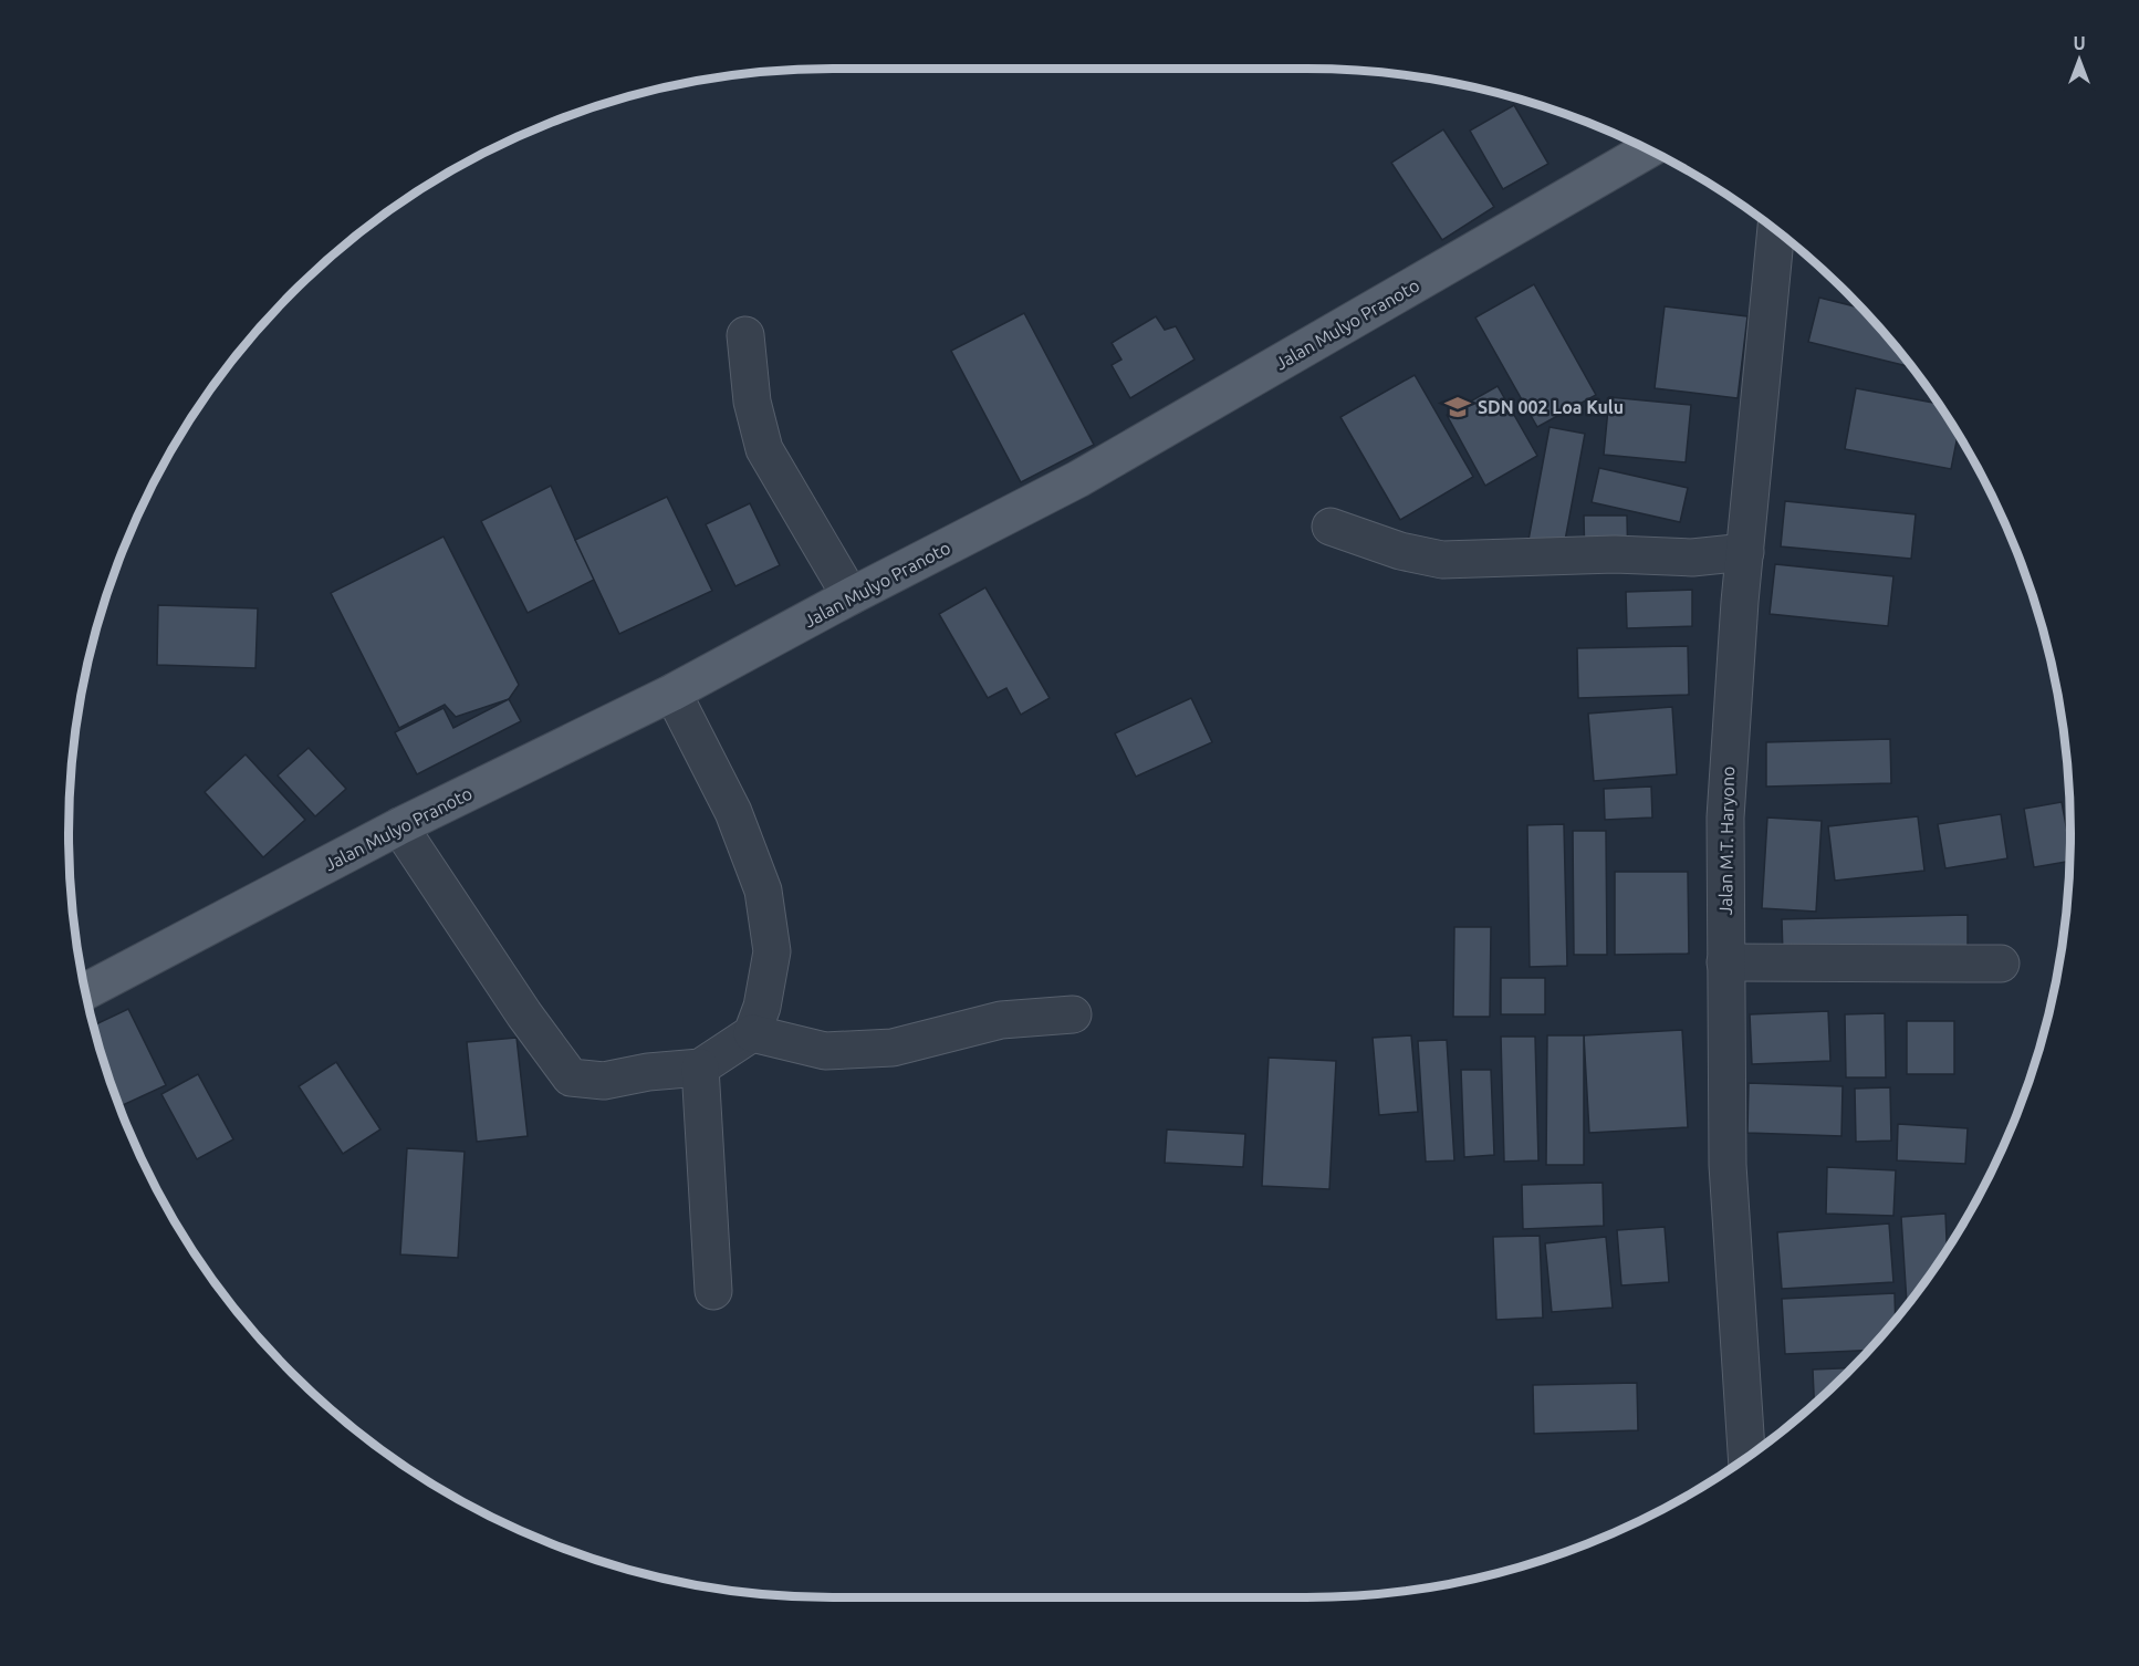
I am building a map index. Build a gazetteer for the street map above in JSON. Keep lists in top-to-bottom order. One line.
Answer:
{"streets":{"main road":["Jalan Mulyo Pranoto"],"street":["Jalan M.T. Haryono"]},"places":{"school or university":["SDN 002 Loa Kulu"]},"north":"top"}
